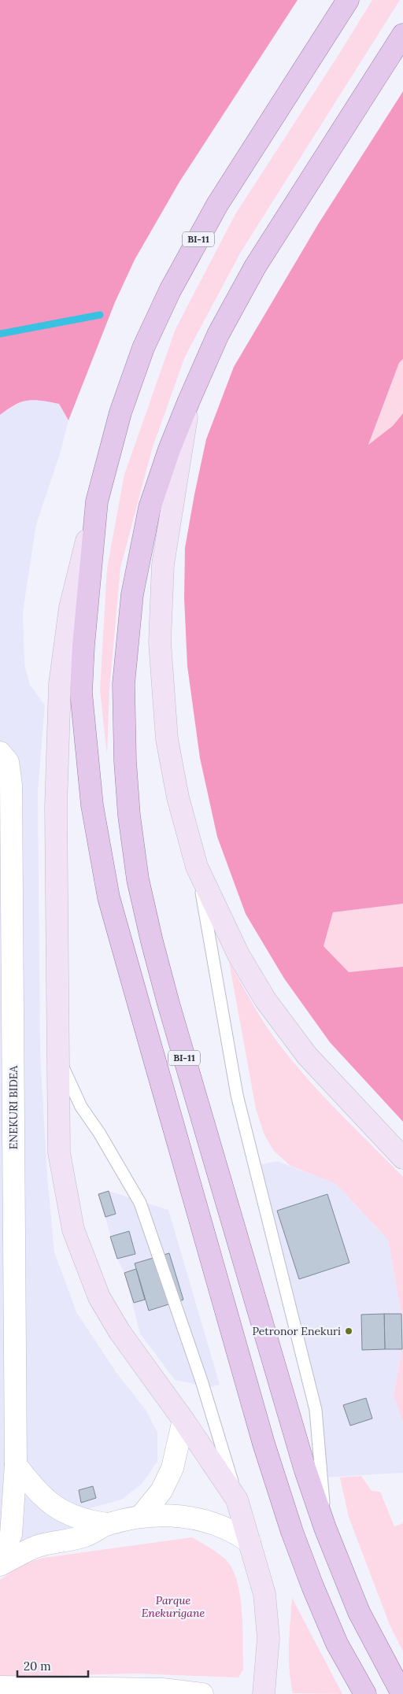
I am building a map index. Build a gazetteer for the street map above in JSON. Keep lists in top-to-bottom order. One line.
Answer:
{"streets":{"main road":["BI-11"],"street":["ENEKURI BIDEA"]},"parks":["Parque Enekurigane"],"places":["Petronor Enekuri"],"scale_bar":"20 m"}
